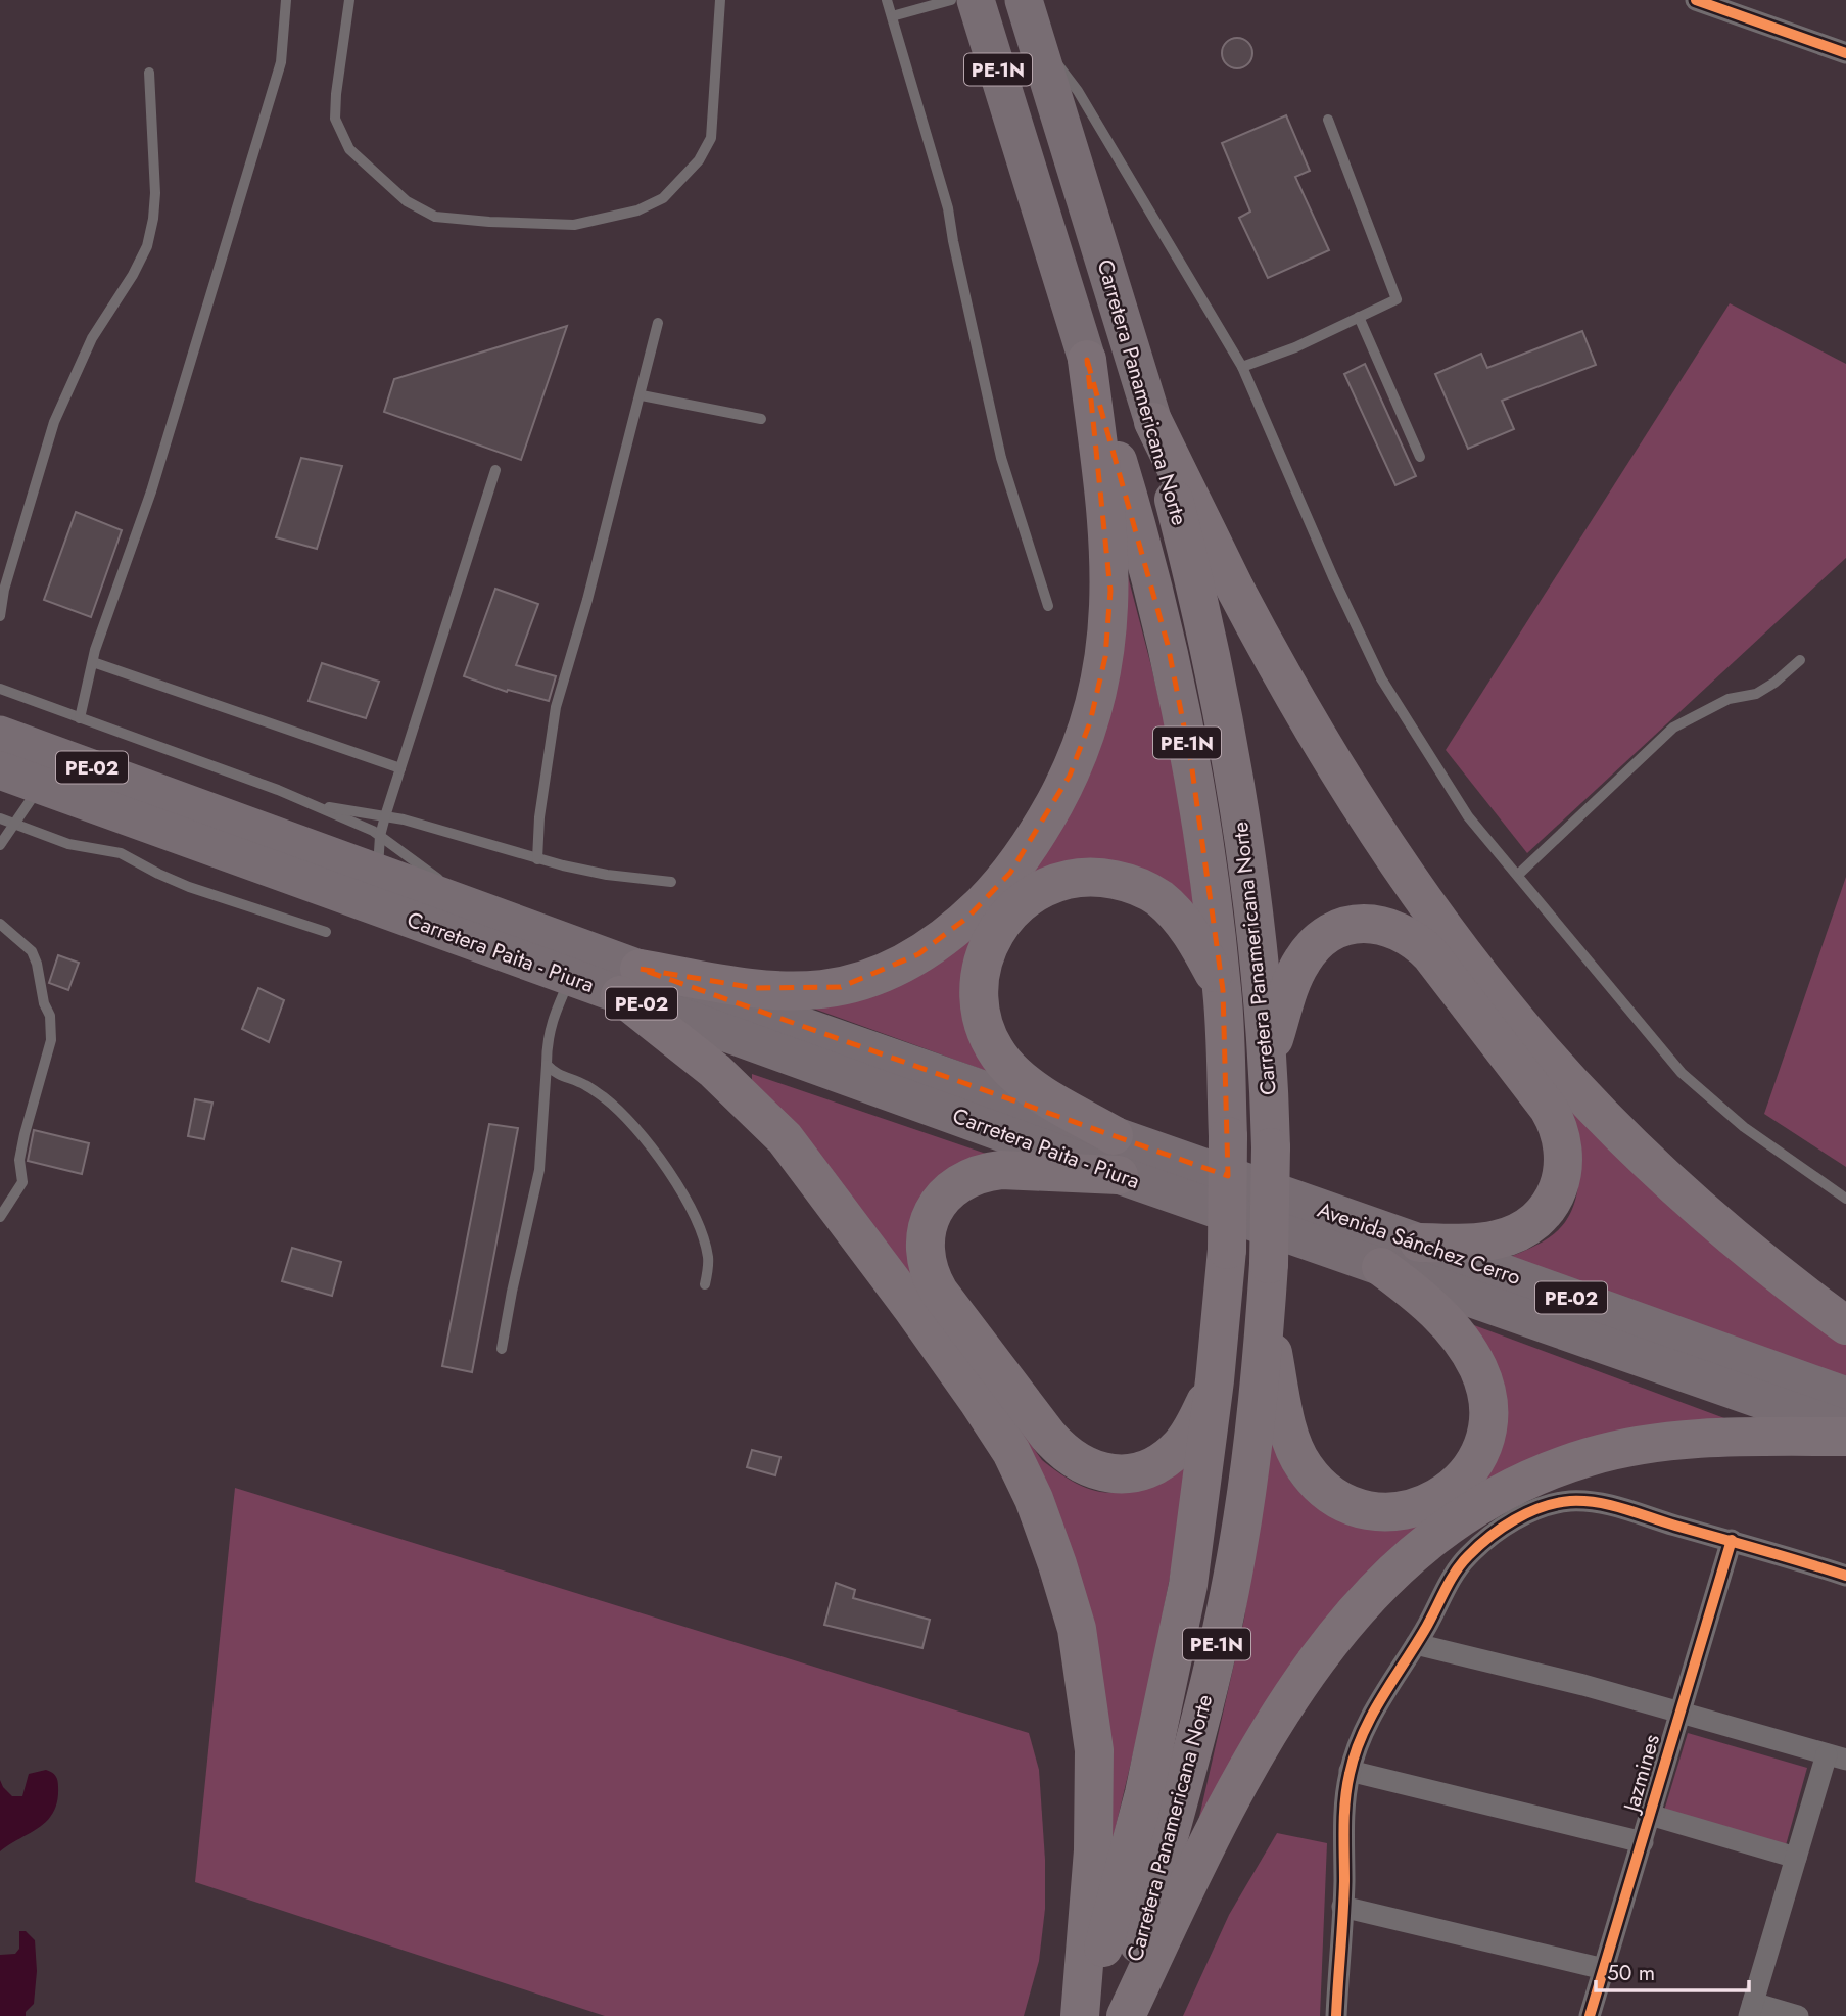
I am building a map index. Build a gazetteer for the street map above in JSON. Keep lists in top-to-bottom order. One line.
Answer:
{"streets":{"highway":["PE-1N","Carretera Panamericana Norte","PE-02","Carretera Paita - Piura","Avenida Sánchez Cerro"],"street":["Jazmines"]},"crossings":[["Carretera Paita - Piura","Avenida Sánchez Cerro"]],"scale_bar":"50 m"}
